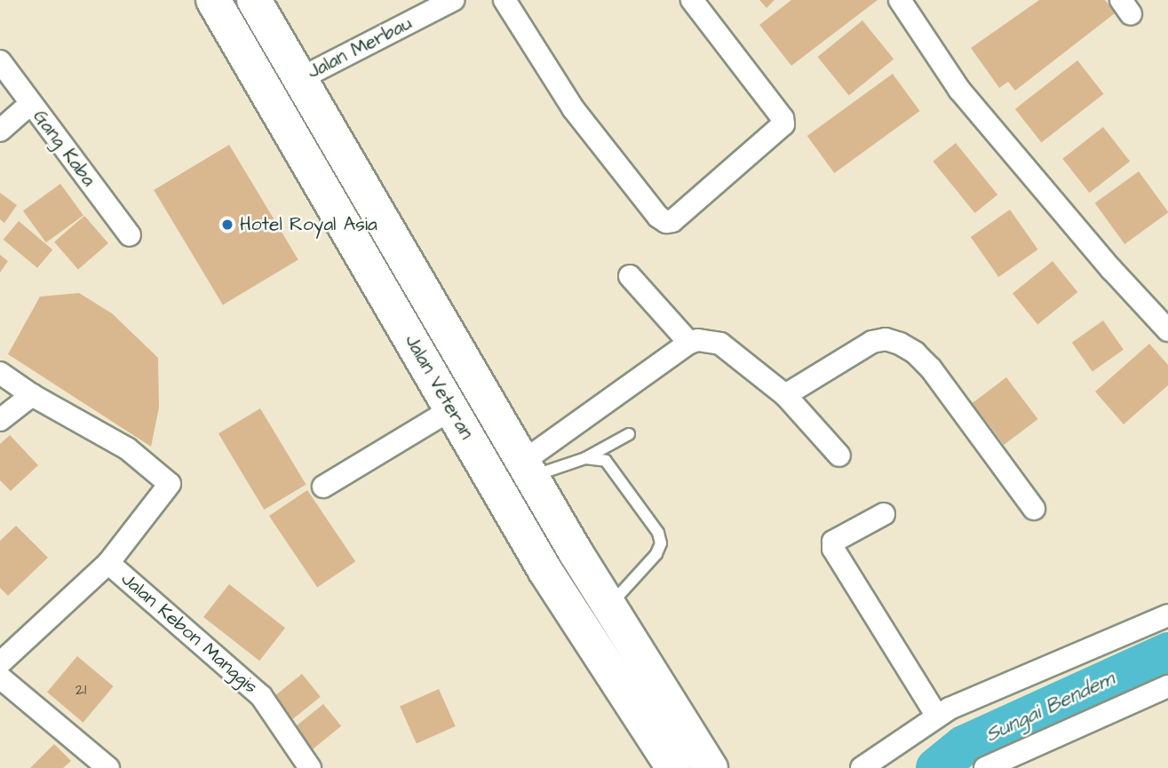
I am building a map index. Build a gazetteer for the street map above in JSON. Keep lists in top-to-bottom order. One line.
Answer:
{"streets":{"highway":["Jalan Veteran"],"street":["Jalan Merbau","Gang Kaba","Jalan Kebon Manggis"]},"crossings":[["Jalan Merbau","Jalan Veteran"]],"water":["Sungai Bendem"],"places":["Hotel Royal Asia"],"house_numbers":["21"]}
